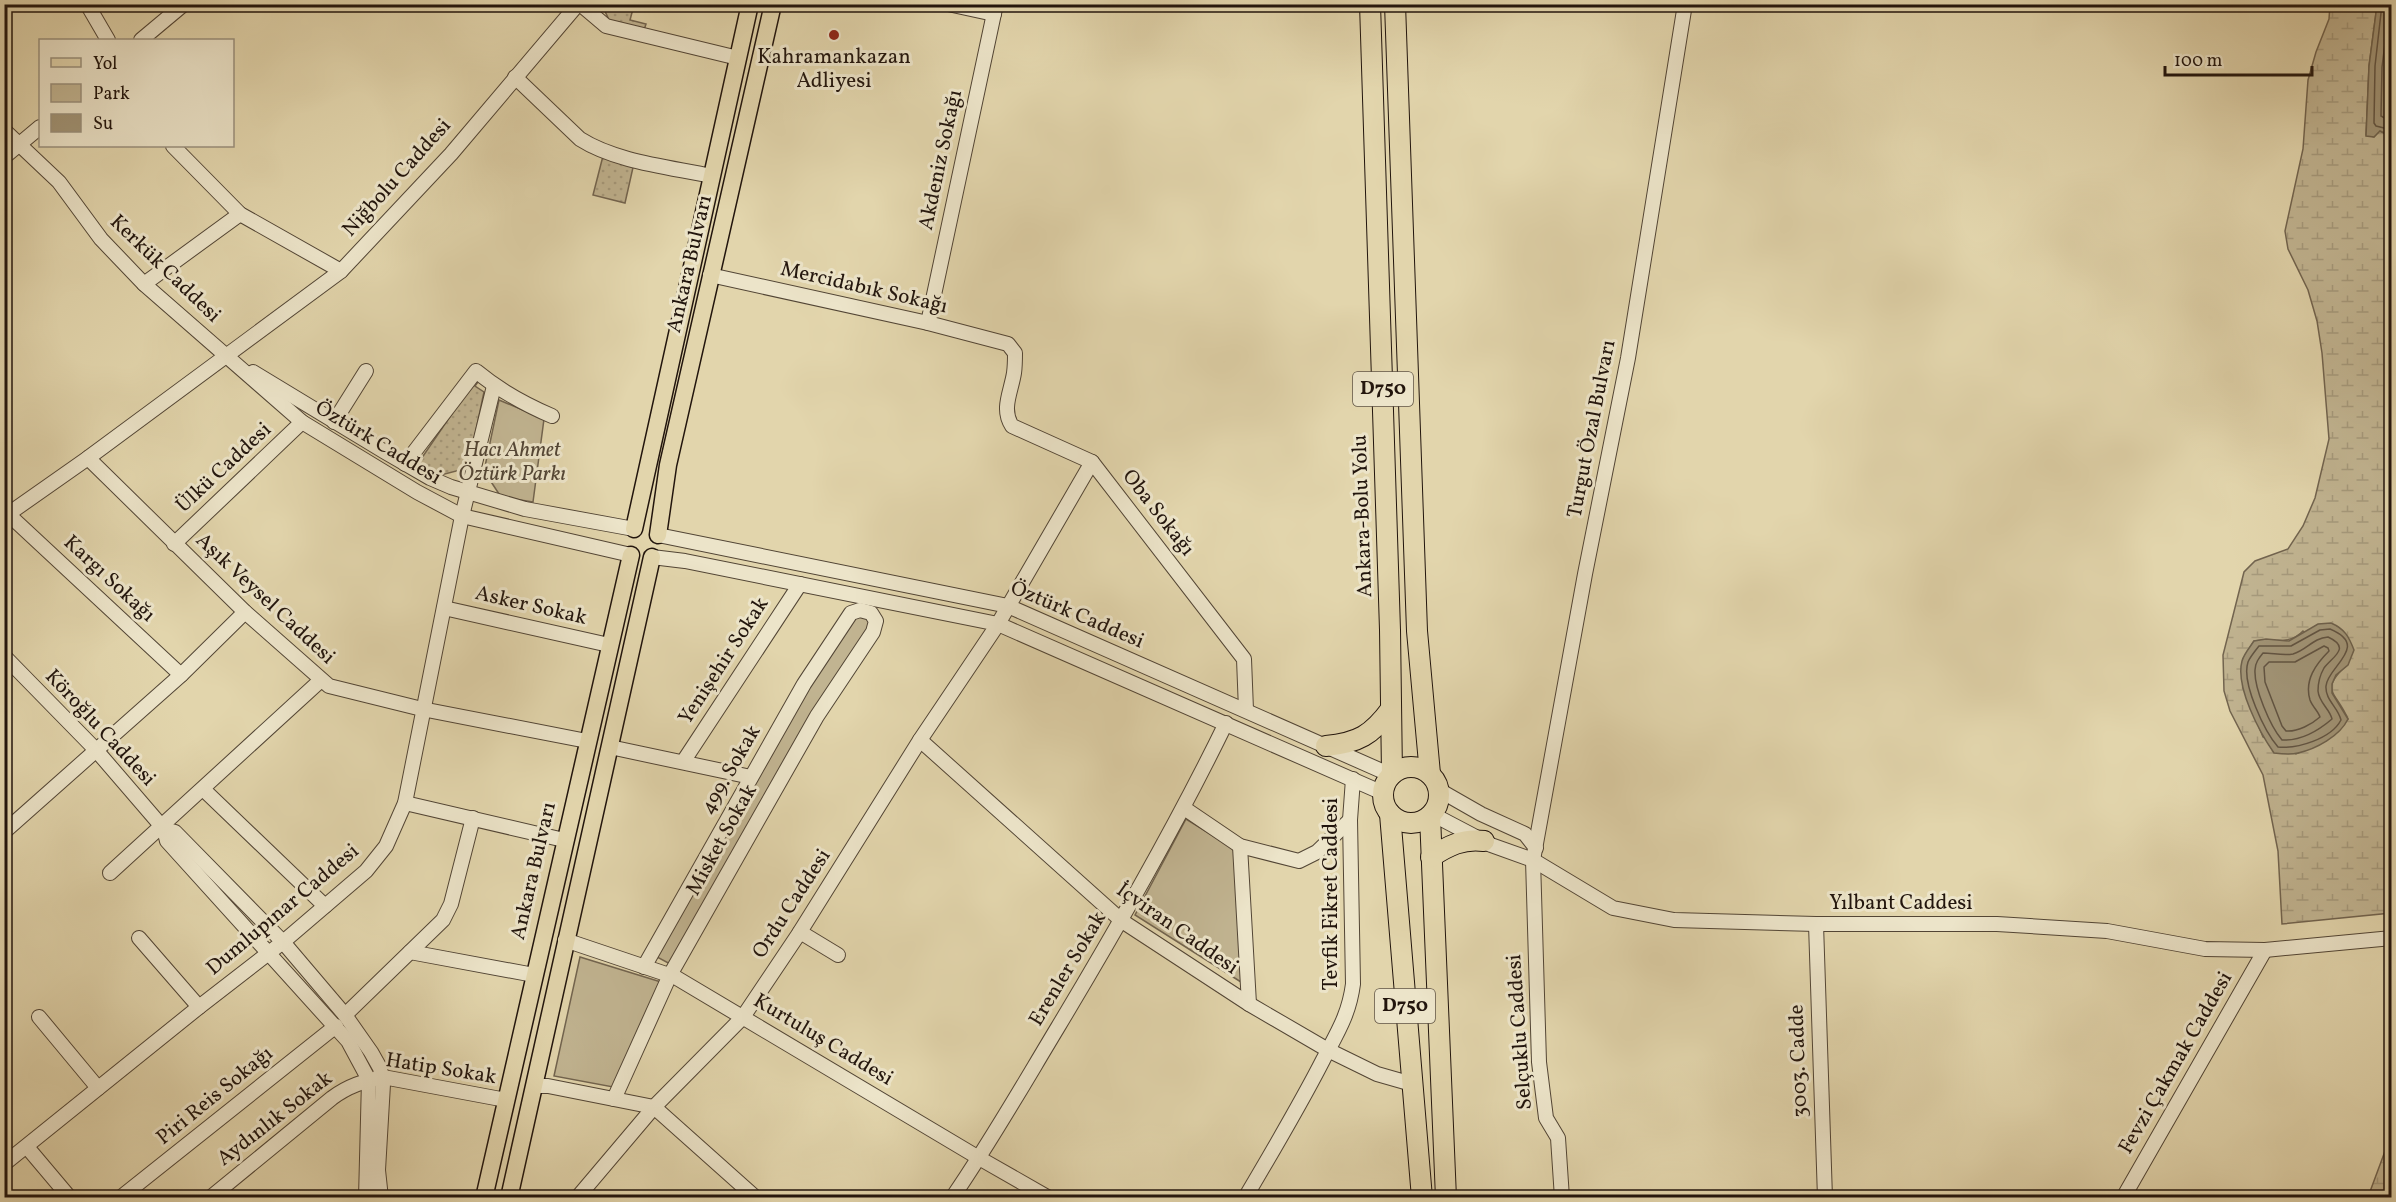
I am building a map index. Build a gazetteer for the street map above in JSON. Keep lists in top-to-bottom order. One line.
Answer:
{"streets":{"highway":["D750","Ankara-Bolu Yolu"],"main road":["Ankara Bulvarı"],"street":["Akdeniz Sokağı","Niğbolu Caddesi","Kerkük Caddesi","Mercidabık Sokağı","Turgut Özal Bulvarı","Öztürk Caddesi","Ülkü Caddesi","Oba Sokağı","Kargı Sokağı","Aşık Veysel Caddesi","Asker Sokak","Yenişehir Sokak","Köroğlu Caddesi","499. Sokak","Misket Sokak","Tevfik Fikret Caddesi","Yılbant Caddesi","Ordu Caddesi","Dumlupınar Caddesi","İçviran Caddesi","Erenler Sokak","Selçuklu Caddesi","Kurtuluş Caddesi","3003. Cadde","Fevzi Çakmak Caddesi","Hatip Sokak","Piri Reis Sokağı","Aydınlık Sokak"]},"crossings":[["Akdeniz Sokağı","Mercidabık Sokağı"],["Niğbolu Caddesi","Kerkük Caddesi"],["Niğbolu Caddesi","Öztürk Caddesi"],["Ankara Bulvarı","Mercidabık Sokağı"],["Ankara Bulvarı","Öztürk Caddesi"],["Ankara Bulvarı","Aşık Veysel Caddesi"],["Ankara Bulvarı","Asker Sokak"],["Ankara Bulvarı","Kurtuluş Caddesi"],["Ankara Bulvarı","Hatip Sokak"],["Kerkük Caddesi","Öztürk Caddesi"],["Mercidabık Sokağı","Oba Sokağı"],["D750","Öztürk Caddesi"],["D750","Ankara-Bolu Yolu"],["D750","Yılbant Caddesi"],["D750","İçviran Caddesi"],["Turgut Özal Bulvarı","Yılbant Caddesi"],["Turgut Özal Bulvarı","Selçuklu Caddesi"],["Öztürk Caddesi","Ülkü Caddesi"],["Öztürk Caddesi","Oba Sokağı"],["Öztürk Caddesi","Ankara-Bolu Yolu"],["Öztürk Caddesi","Yenişehir Sokak"],["Öztürk Caddesi","Tevfik Fikret Caddesi"],["Öztürk Caddesi","Yılbant Caddesi"],["Öztürk Caddesi","Ordu Caddesi"],["Öztürk Caddesi","Dumlupınar Caddesi"],["Öztürk Caddesi","Erenler Sokak"],["Ülkü Caddesi","Aşık Veysel Caddesi"],["Oba Sokağı","Ordu Caddesi"],["Ankara-Bolu Yolu","Yılbant Caddesi"],["Aşık Veysel Caddesi","Dumlupınar Caddesi"],["Asker Sokak","Dumlupınar Caddesi"],["Köroğlu Caddesi","Dumlupınar Caddesi"],["Köroğlu Caddesi","Hatip Sokak"],["Köroğlu Caddesi","Piri Reis Sokağı"],["Köroğlu Caddesi","Aydınlık Sokak"],["499. Sokak","Misket Sokak"],["499. Sokak","Kurtuluş Caddesi"],["Misket Sokak","Kurtuluş Caddesi"],["Tevfik Fikret Caddesi","İçviran Caddesi"],["Yılbant Caddesi","Selçuklu Caddesi"],["Yılbant Caddesi","3003. Cadde"],["Yılbant Caddesi","Fevzi Çakmak Caddesi"],["Ordu Caddesi","İçviran Caddesi"],["Ordu Caddesi","Kurtuluş Caddesi"],["İçviran Caddesi","Erenler Sokak"],["Erenler Sokak","Kurtuluş Caddesi"],["Hatip Sokak","Aydınlık Sokak"]],"parks":["Hacı Ahmet Öztürk Parkı"],"places":["Kahramankazan Adliyesi"],"legend":["Yol","Park","Su"],"scale_bar":"100 m"}
